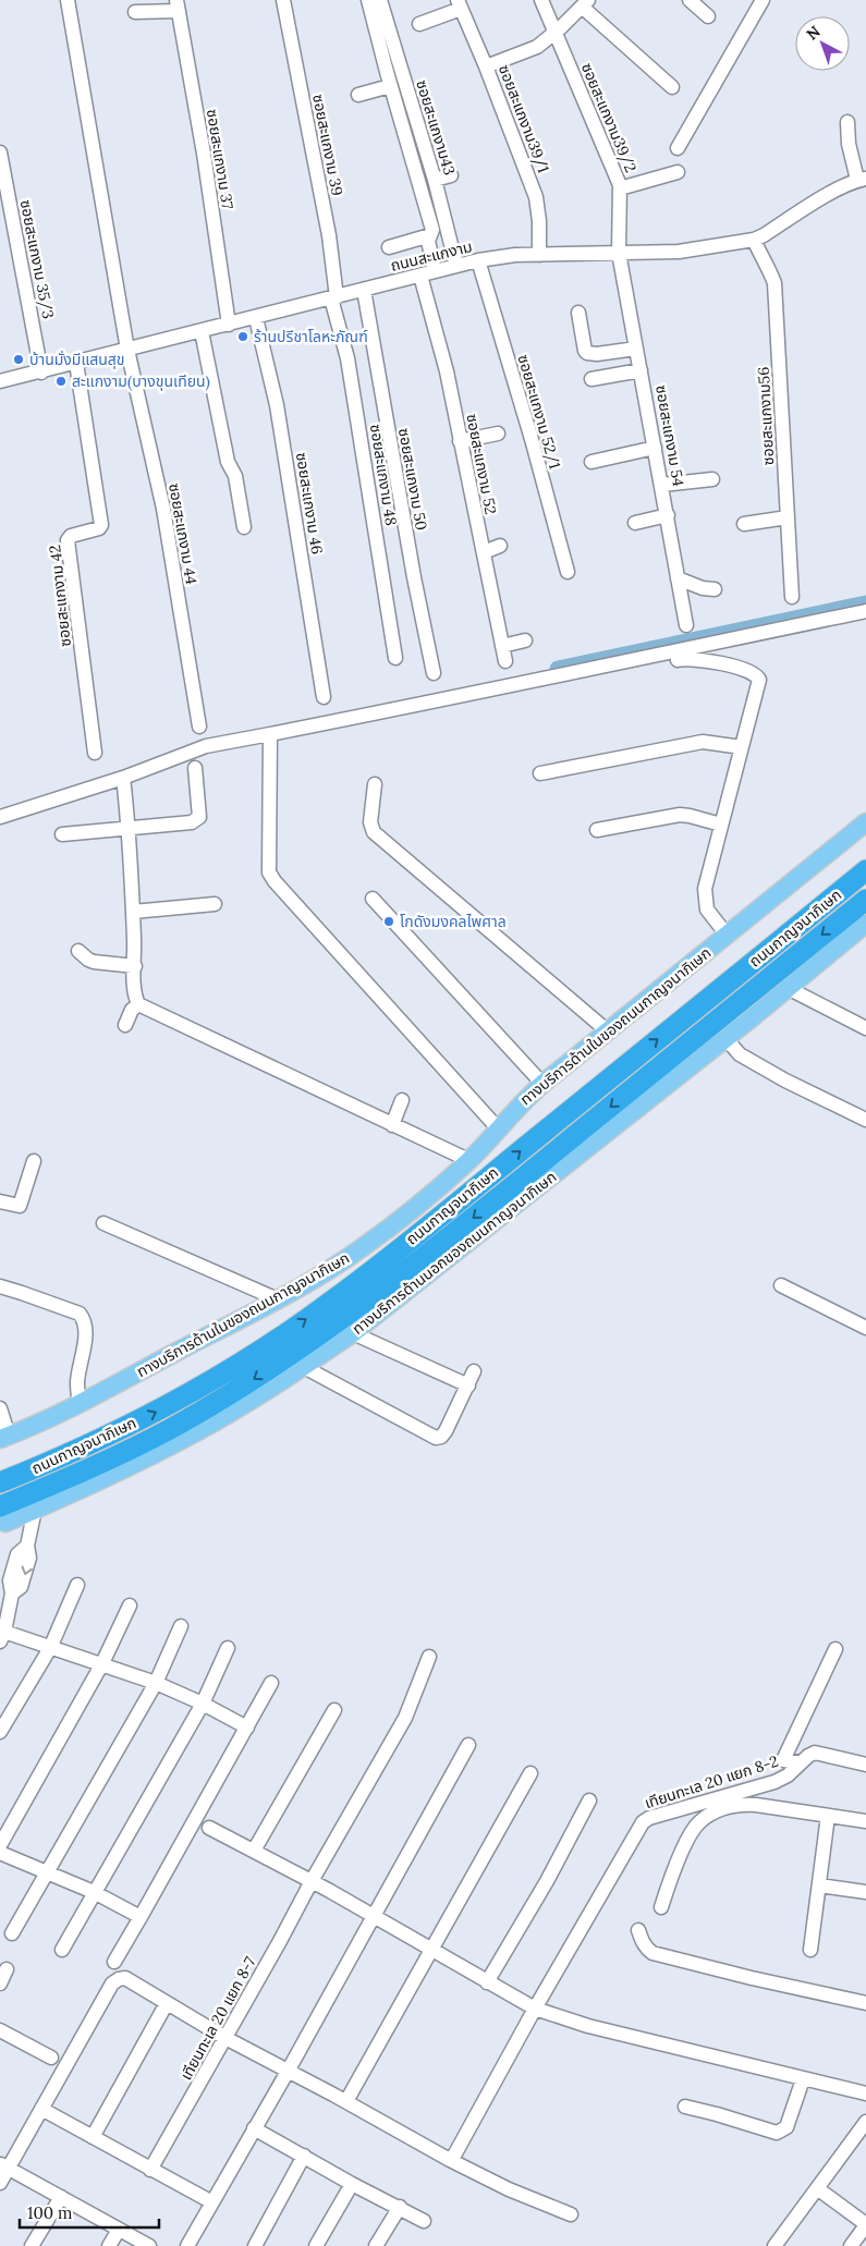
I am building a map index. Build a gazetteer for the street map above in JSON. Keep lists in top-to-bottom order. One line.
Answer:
{"streets":{"highway":["ถนนกาญจนาภิเษก"],"main road":["ทางบริการด้านในของถนนกาญจนาภิเษก","ทางบริการด้านนอกของถนนกาญจนาภิเษก"],"street":["ซอยสะแกงาม39/2","ซอยสะแกงาม39/1","ซอยสะแกงาม43","ซอยสะแกงาม 39","ซอยสะแกงาม 37","ถนนสะแกงาม","ซอยสะแกงาม 35/3","ซอยสะแกงาม 52/1","ซอยสะแกงาม56","ซอยสะแกงาม 54","ซอยสะแกงาม 52","ซอยสะแกงาม 48","ซอยสะแกงาม 50","ซอยสะแกงาม 46","ซอยสะแกงาม 44","ซอยสะแกงาม 42","เทียนทะเล 20 แยก 8-2","เทียนทะเล 20 แยก 8-7"]},"crossings":[["ซอยสะแกงาม39/2","ถนนสะแกงาม"],["ซอยสะแกงาม39/2","ซอยสะแกงาม 54"],["ซอยสะแกงาม39/1","ถนนสะแกงาม"],["ซอยสะแกงาม43","ถนนสะแกงาม"],["ซอยสะแกงาม 39","ถนนสะแกงาม"],["ซอยสะแกงาม 39","ซอยสะแกงาม 48"],["ซอยสะแกงาม 37","ถนนสะแกงาม"],["ถนนสะแกงาม","ซอยสะแกงาม 35/3"],["ถนนสะแกงาม","ซอยสะแกงาม 52/1"],["ถนนสะแกงาม","ซอยสะแกงาม56"],["ถนนสะแกงาม","ซอยสะแกงาม 54"],["ถนนสะแกงาม","ซอยสะแกงาม 52"],["ถนนสะแกงาม","ซอยสะแกงาม 48"],["ถนนสะแกงาม","ซอยสะแกงาม 50"],["ถนนสะแกงาม","ซอยสะแกงาม 46"],["ถนนสะแกงาม","ซอยสะแกงาม 44"],["ถนนสะแกงาม","ซอยสะแกงาม 42"],["ถนนกาญจนาภิเษก","ทางบริการด้านนอกของถนนกาญจนาภิเษก"]],"places":["ร้านปรีชาโลหะภัณฑ์","บ้านมั่งมีแสนสุข","สะแกงาม(บางขุนเทียน)","โกดังมงคลไพศาล"],"scale_bar":"100 m","north":"top left"}
